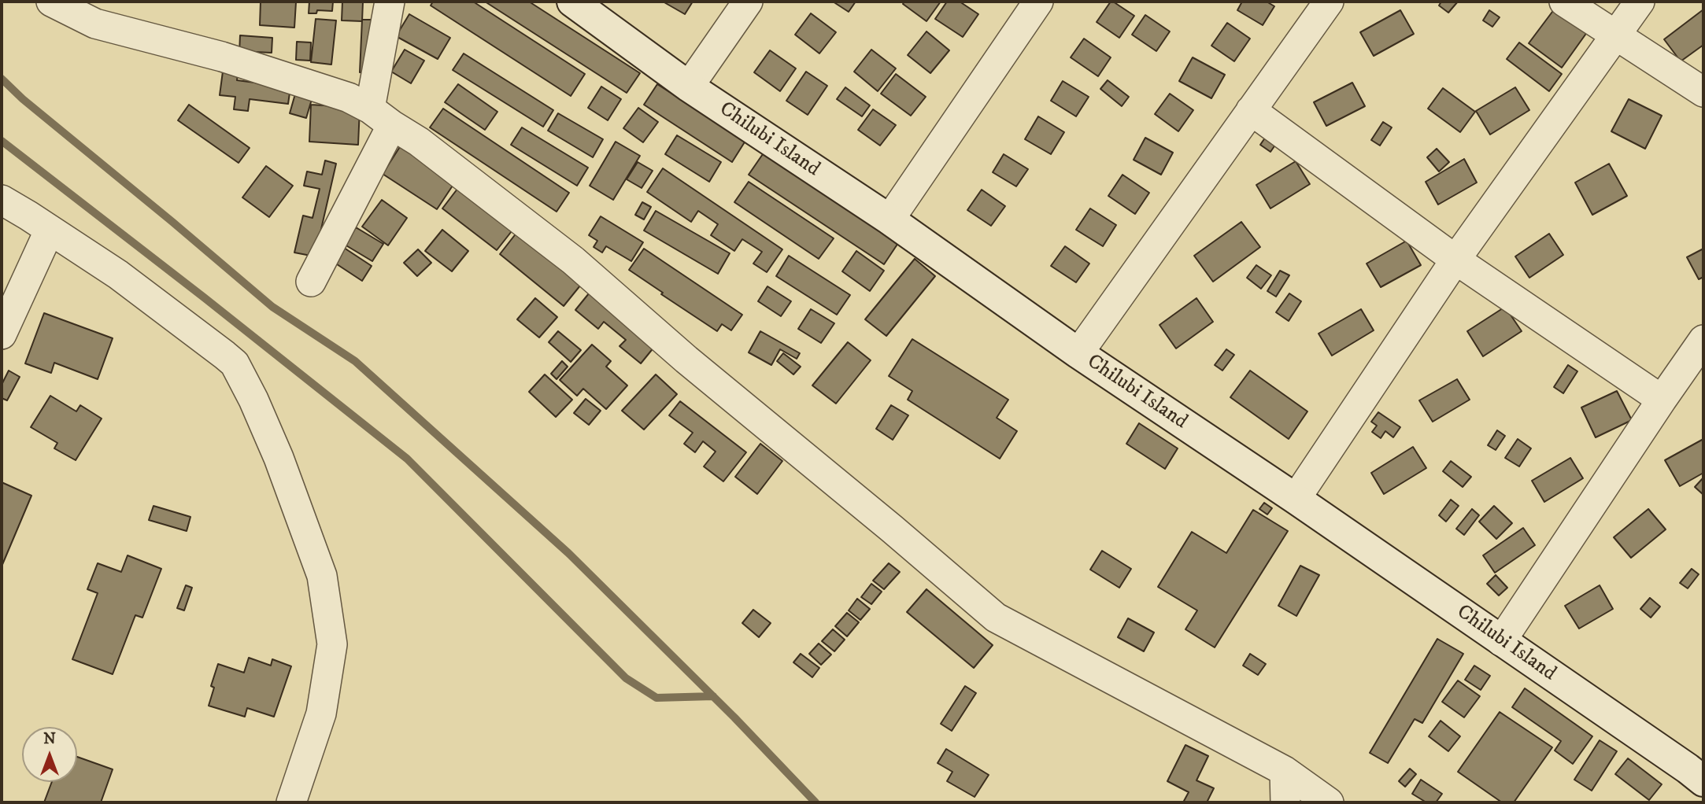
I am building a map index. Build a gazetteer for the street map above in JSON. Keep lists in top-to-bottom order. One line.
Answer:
{"streets":{"street":["Chilubi Island"]},"north":"top"}
